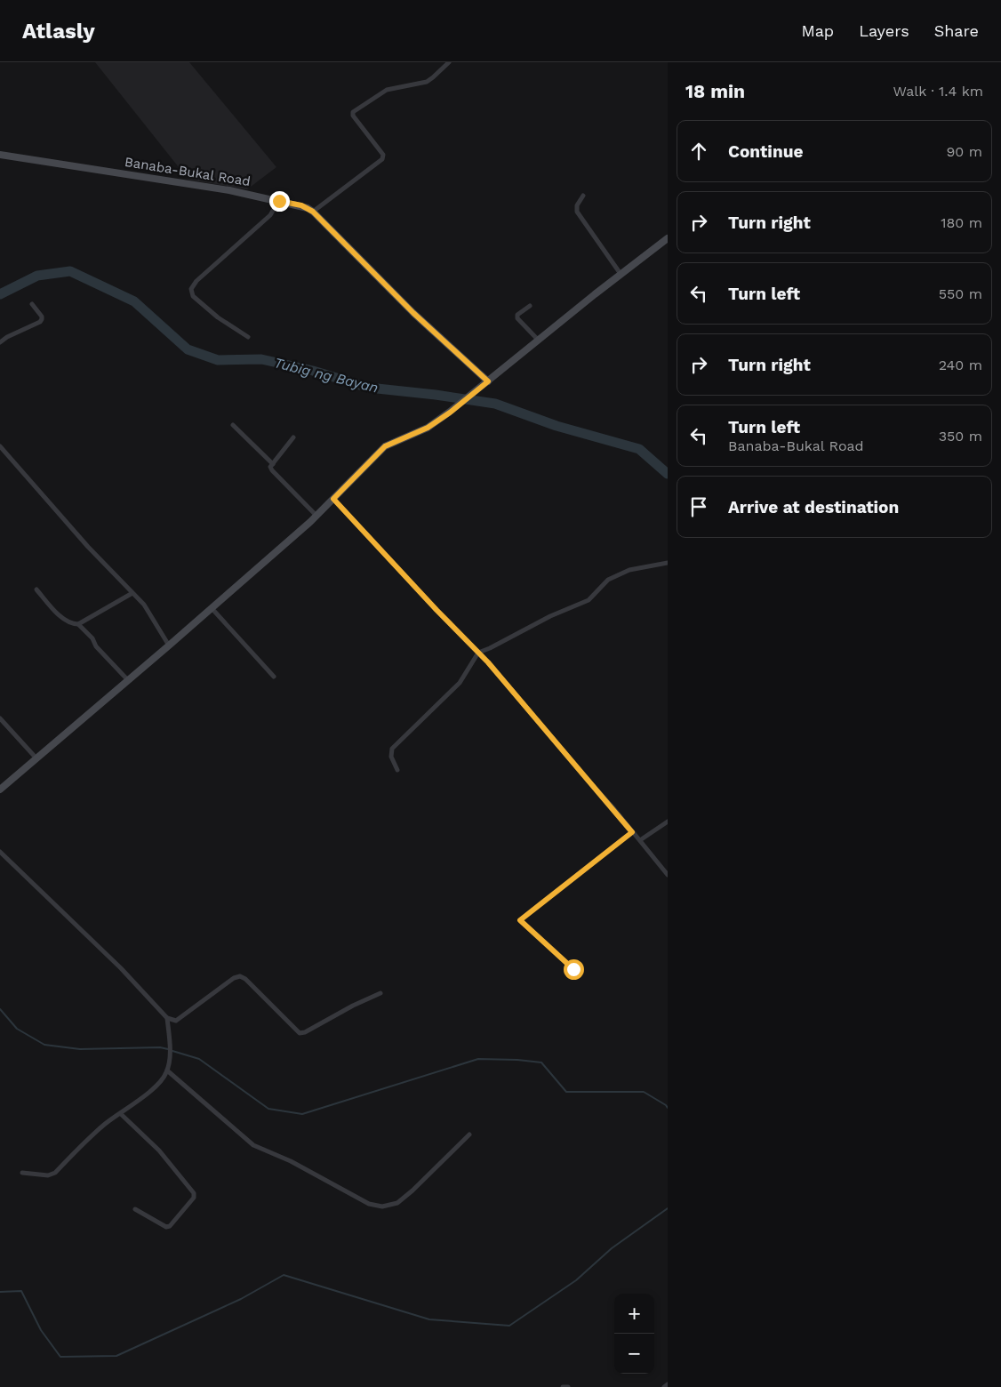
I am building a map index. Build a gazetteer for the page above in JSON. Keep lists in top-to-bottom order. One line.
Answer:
{"streets":{"main road":["Banaba-Bukal Road"]},"water":["Tubig ng Bayan"],"page":{"header":"Atlasly","nav":["Map","Layers","Share"],"heading":["18 min","Walk · 1.4 km"],"list":[["Continue","90 m"],["Turn right","180 m"],["Turn left","550 m"],["Turn right","240 m"],["Turn left","Banaba-Bukal Road","350 m"],"Arrive at destination"],"map_buttons":["+","−"]}}
